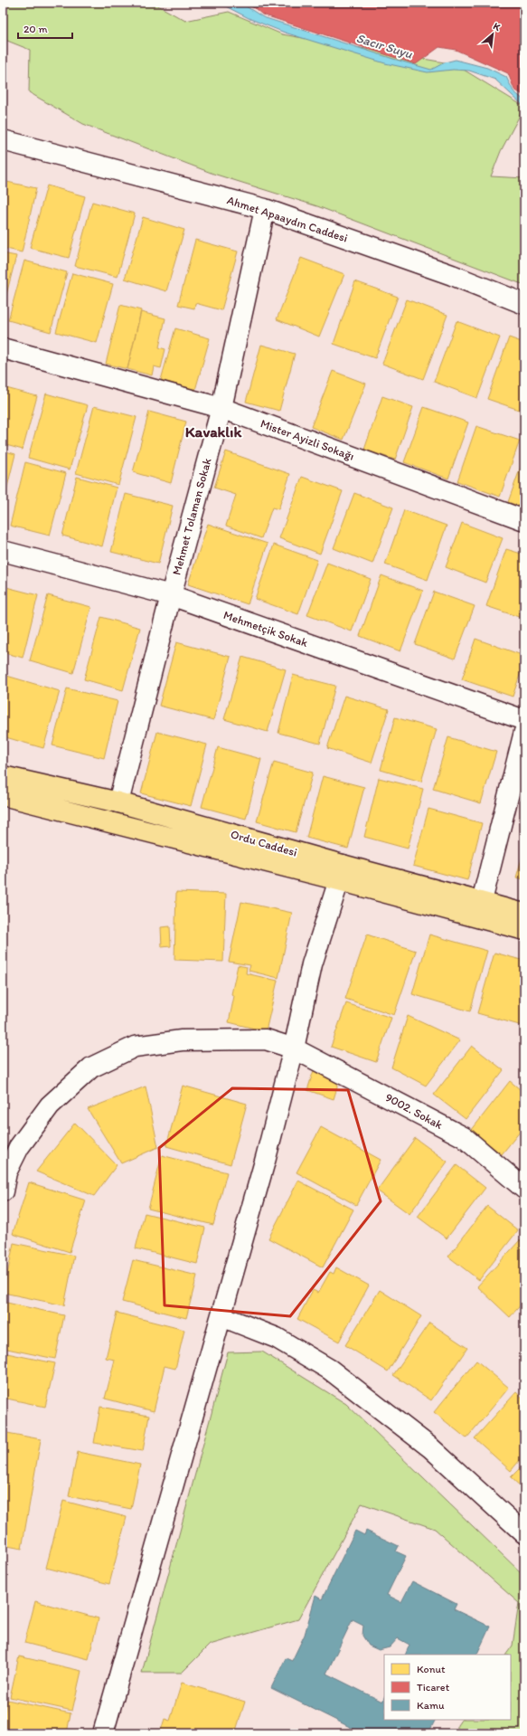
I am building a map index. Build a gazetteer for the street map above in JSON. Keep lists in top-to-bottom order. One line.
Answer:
{"streets":{"main road":["Ordu Caddesi"],"street":["Ahmet Apaaydın Caddesi","Mister Ayizli Sokağı","Mehmet Tolaman Sokak","Mehmetçik Sokak","9002. Sokak"]},"crossings":[["Ahmet Apaaydın Caddesi","Mehmet Tolaman Sokak"],["Mister Ayizli Sokağı","Mehmet Tolaman Sokak"],["Mehmet Tolaman Sokak","Mehmetçik Sokak"],["Mehmet Tolaman Sokak","Ordu Caddesi"]],"districts":["Kavaklık"],"water":["Sacır Suyu"],"legend":["Konut","Ticaret","Kamu"],"scale_bar":"20 m","north":"top right"}
